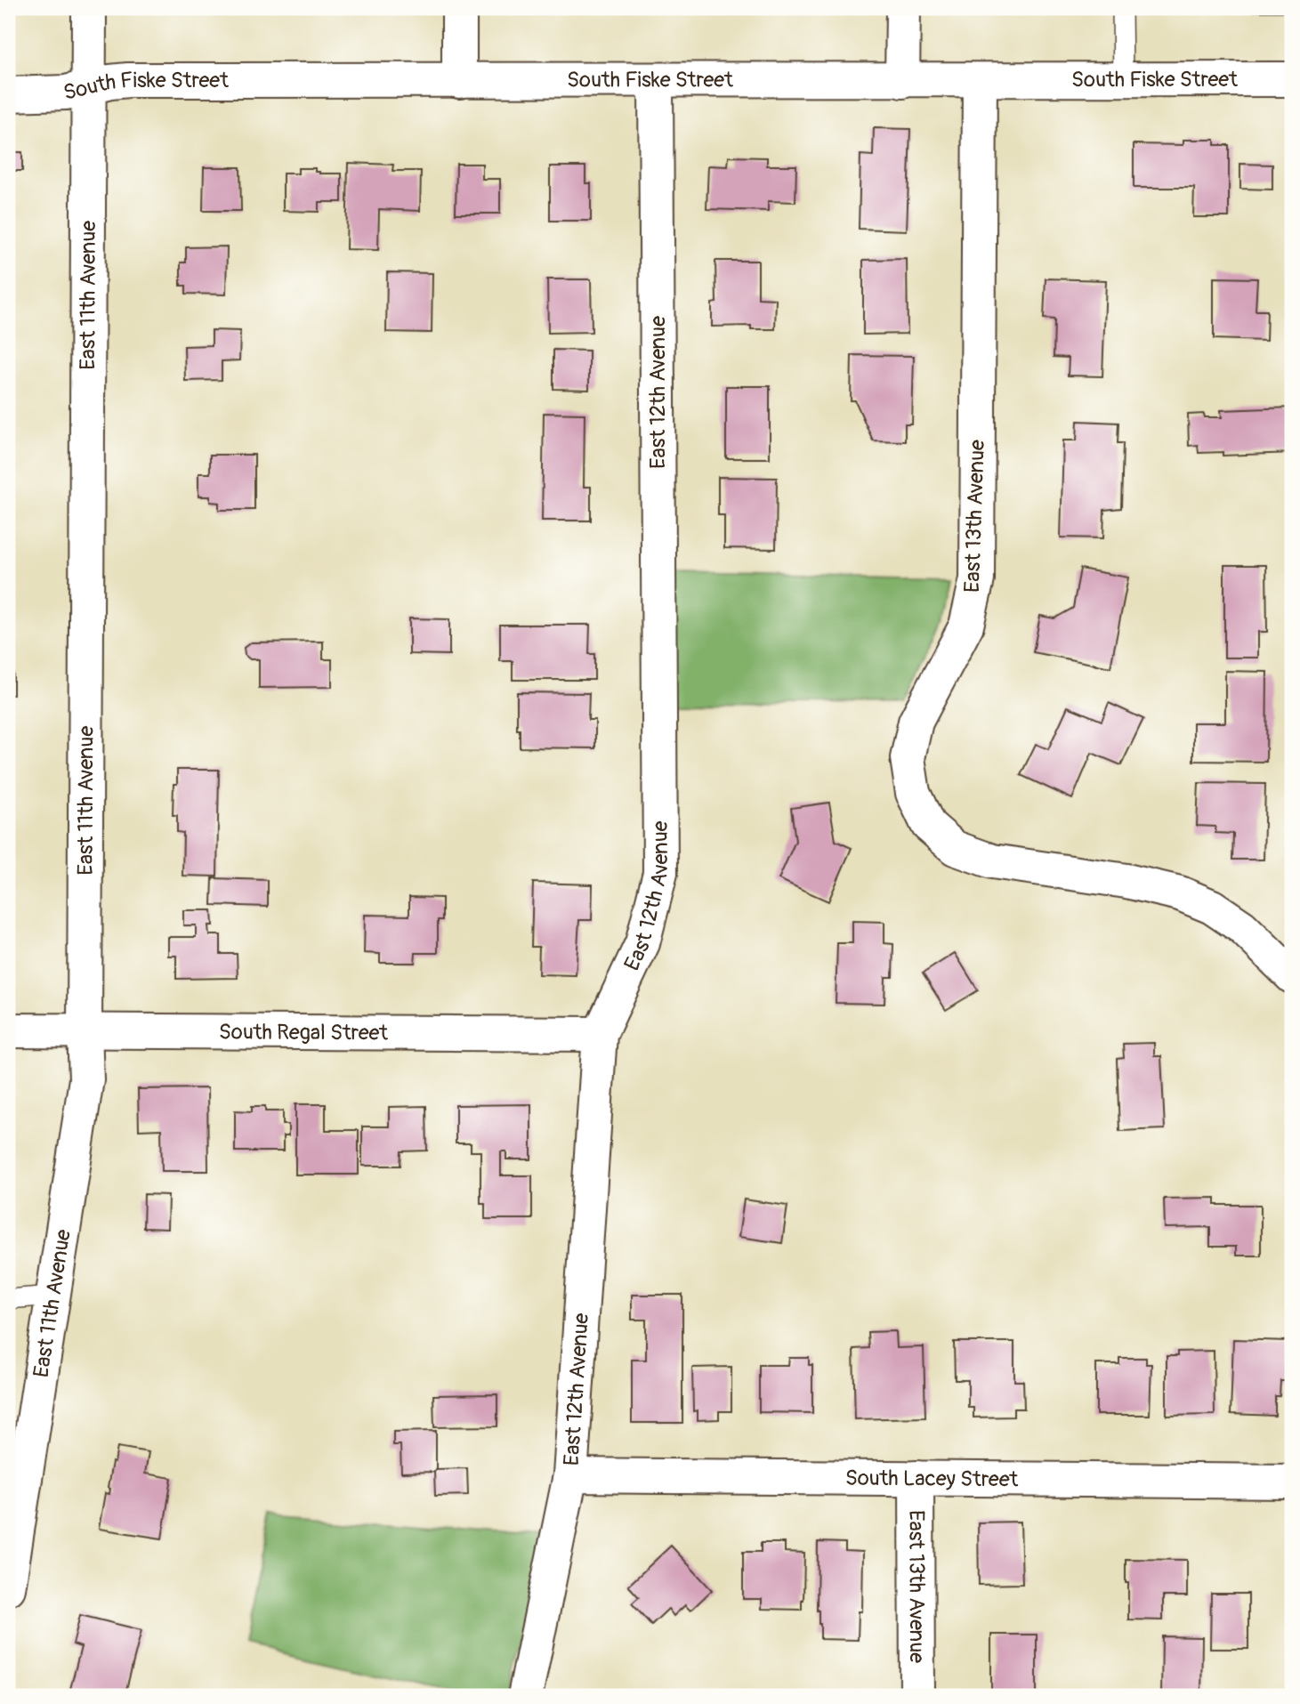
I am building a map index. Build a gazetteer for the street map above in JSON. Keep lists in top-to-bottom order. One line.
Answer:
{"streets":{"street":["South Fiske Street","East 11th Avenue","East 12th Avenue","East 13th Avenue","South Regal Street","South Lacey Street"]},"crossings":[["South Fiske Street","East 11th Avenue"],["South Fiske Street","East 12th Avenue"],["South Fiske Street","East 13th Avenue"],["East 11th Avenue","South Regal Street"],["East 12th Avenue","South Regal Street"],["East 12th Avenue","South Lacey Street"],["East 13th Avenue","South Lacey Street"]]}
